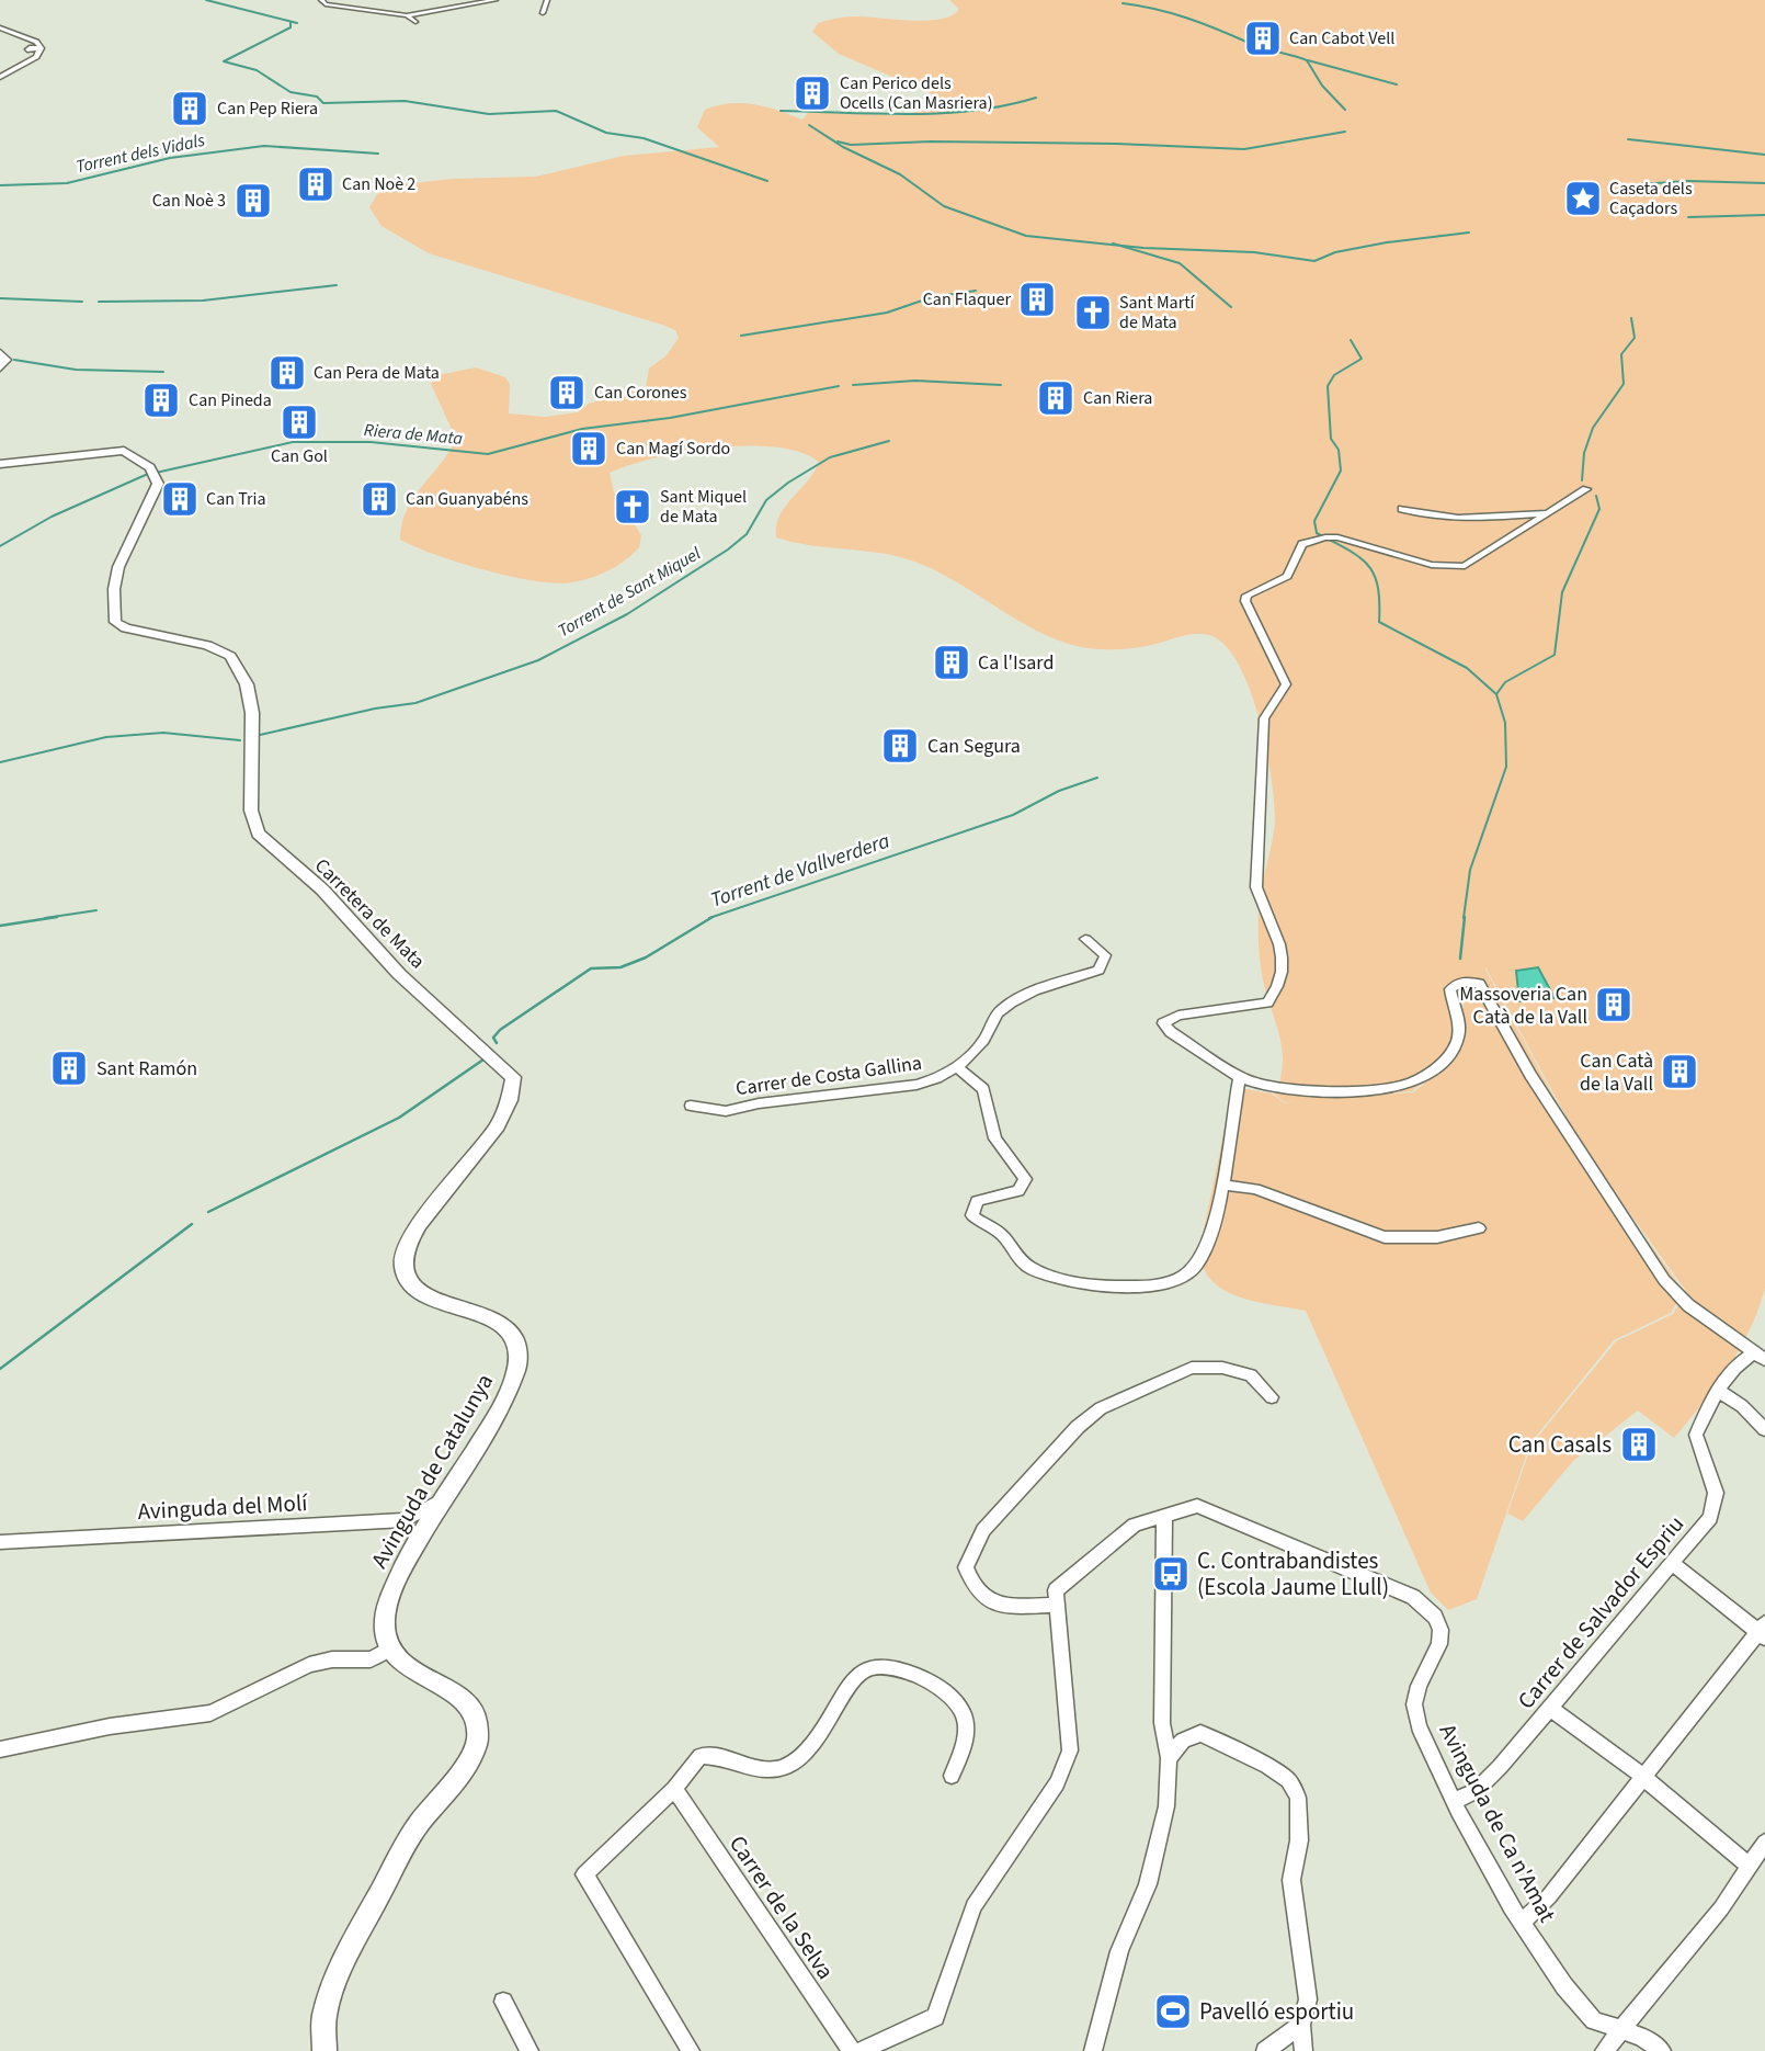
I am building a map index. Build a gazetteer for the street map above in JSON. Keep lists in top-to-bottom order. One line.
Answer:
{"streets":{"street":["Carretera de Mata","Carrer de Costa Gallina","Avinguda de Catalunya","Avinguda del Molí","Carrer de Salvador Espriu","Avinguda de Ca n'Amat","Carrer de la Selva"]},"crossings":[["Carretera de Mata","Avinguda de Catalunya"],["Avinguda de Catalunya","Avinguda del Molí"],["Carrer de Salvador Espriu","Avinguda de Ca n'Amat"]],"water":["Torrent dels Vidals","Riera de Mata","Torrent de Sant Miquel","Torrent de Vallverdera"],"places":{"building":["Can Cabot Vell","Can Perico dels Ocells (Can Masriera)","Can Pep Riera","Can Noè 2","Can Noè 3","Can Flaquer","Can Pera de Mata","Can Corones","Can Riera","Can Pineda","Can Gol","Can Magí Sordo","Can Tria","Can Guanyabéns","Ca l'Isard","Can Segura","Massoveria Can Catà de la Vall","Sant Ramón","Can Catà de la Vall","Can Casals"],"place":["Caseta dels Caçadors"],"church":["Sant Martí de Mata","Sant Miquel de Mata"],"bus stop":["C. Contrabandistes (Escola Jaume Llull)"],"sports":["Pavelló esportiu"]}}
